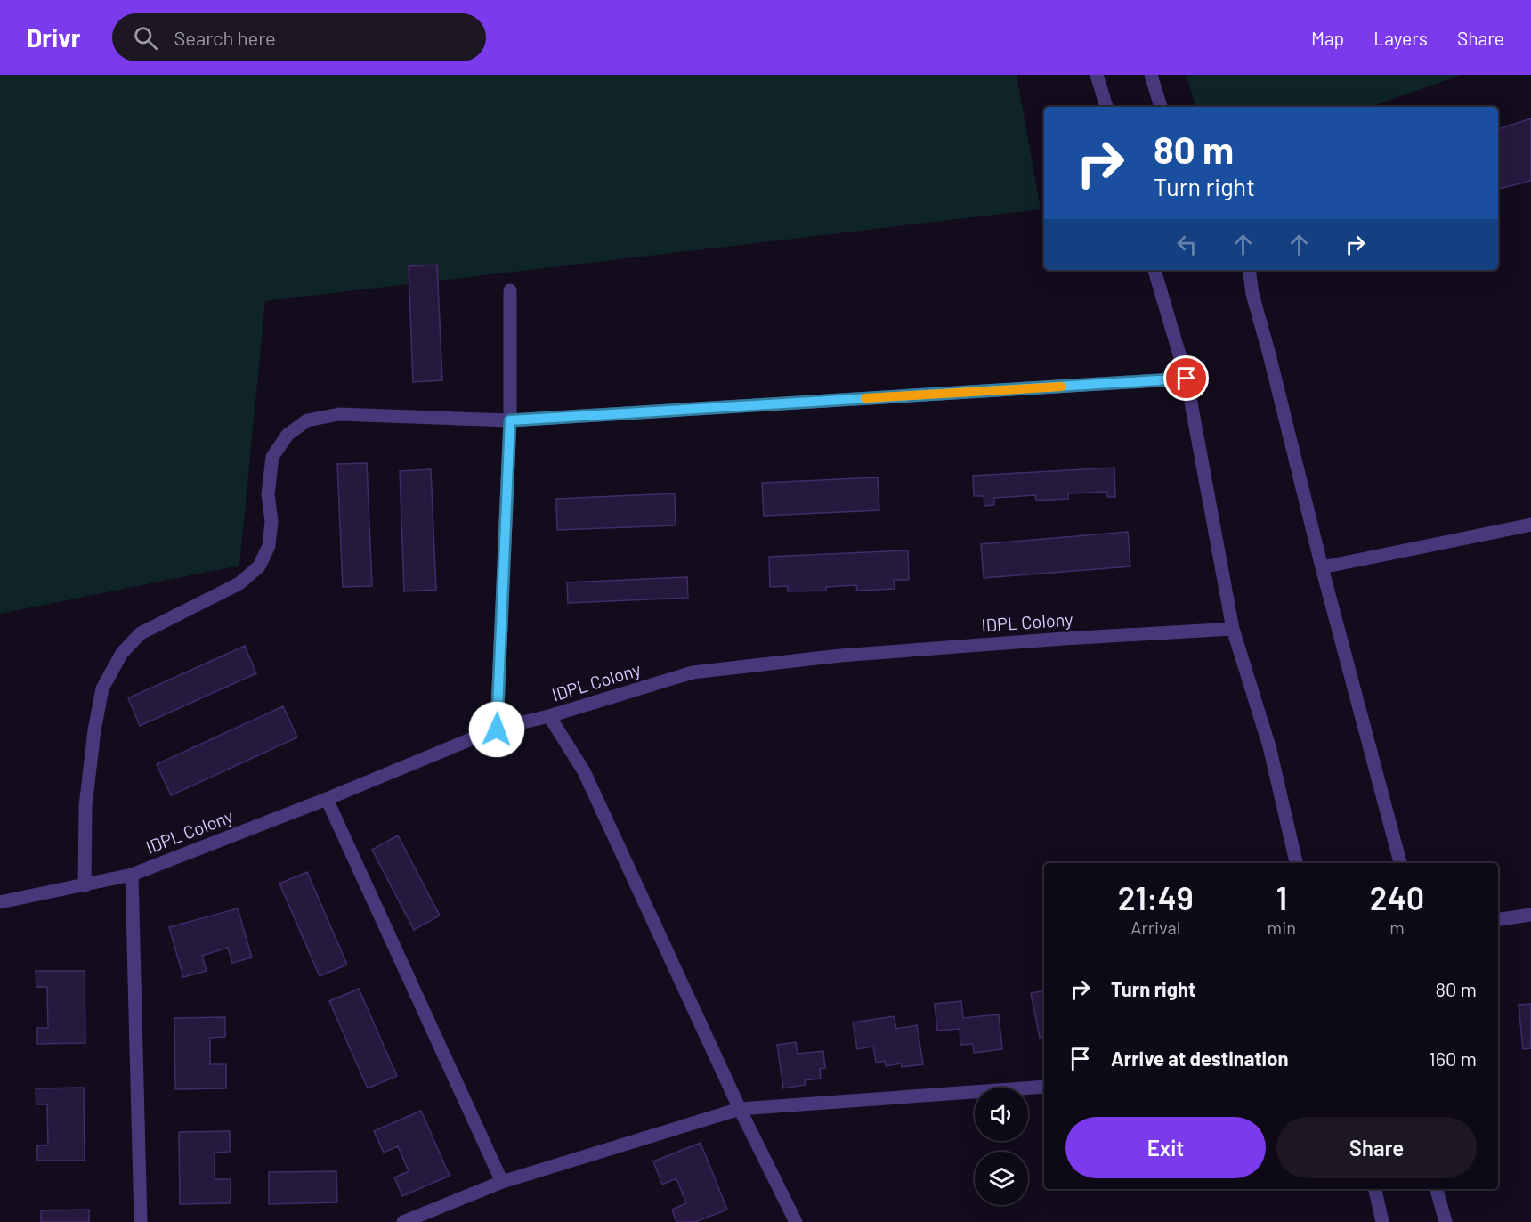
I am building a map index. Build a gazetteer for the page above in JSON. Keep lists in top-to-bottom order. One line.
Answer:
{"streets":{"street":["IDPL Colony"]},"page":{"header":"Drivr","search":"Search here","nav":["Map","Layers","Share"],"turn":["80 m","Turn right"],"eta":["21:49","Arrival","1","min","240","m"],"list":[{"name":"Turn right","value":"80 m"},{"name":"Arrive at destination","value":"160 m"}],"buttons":["Exit","Share"]}}
